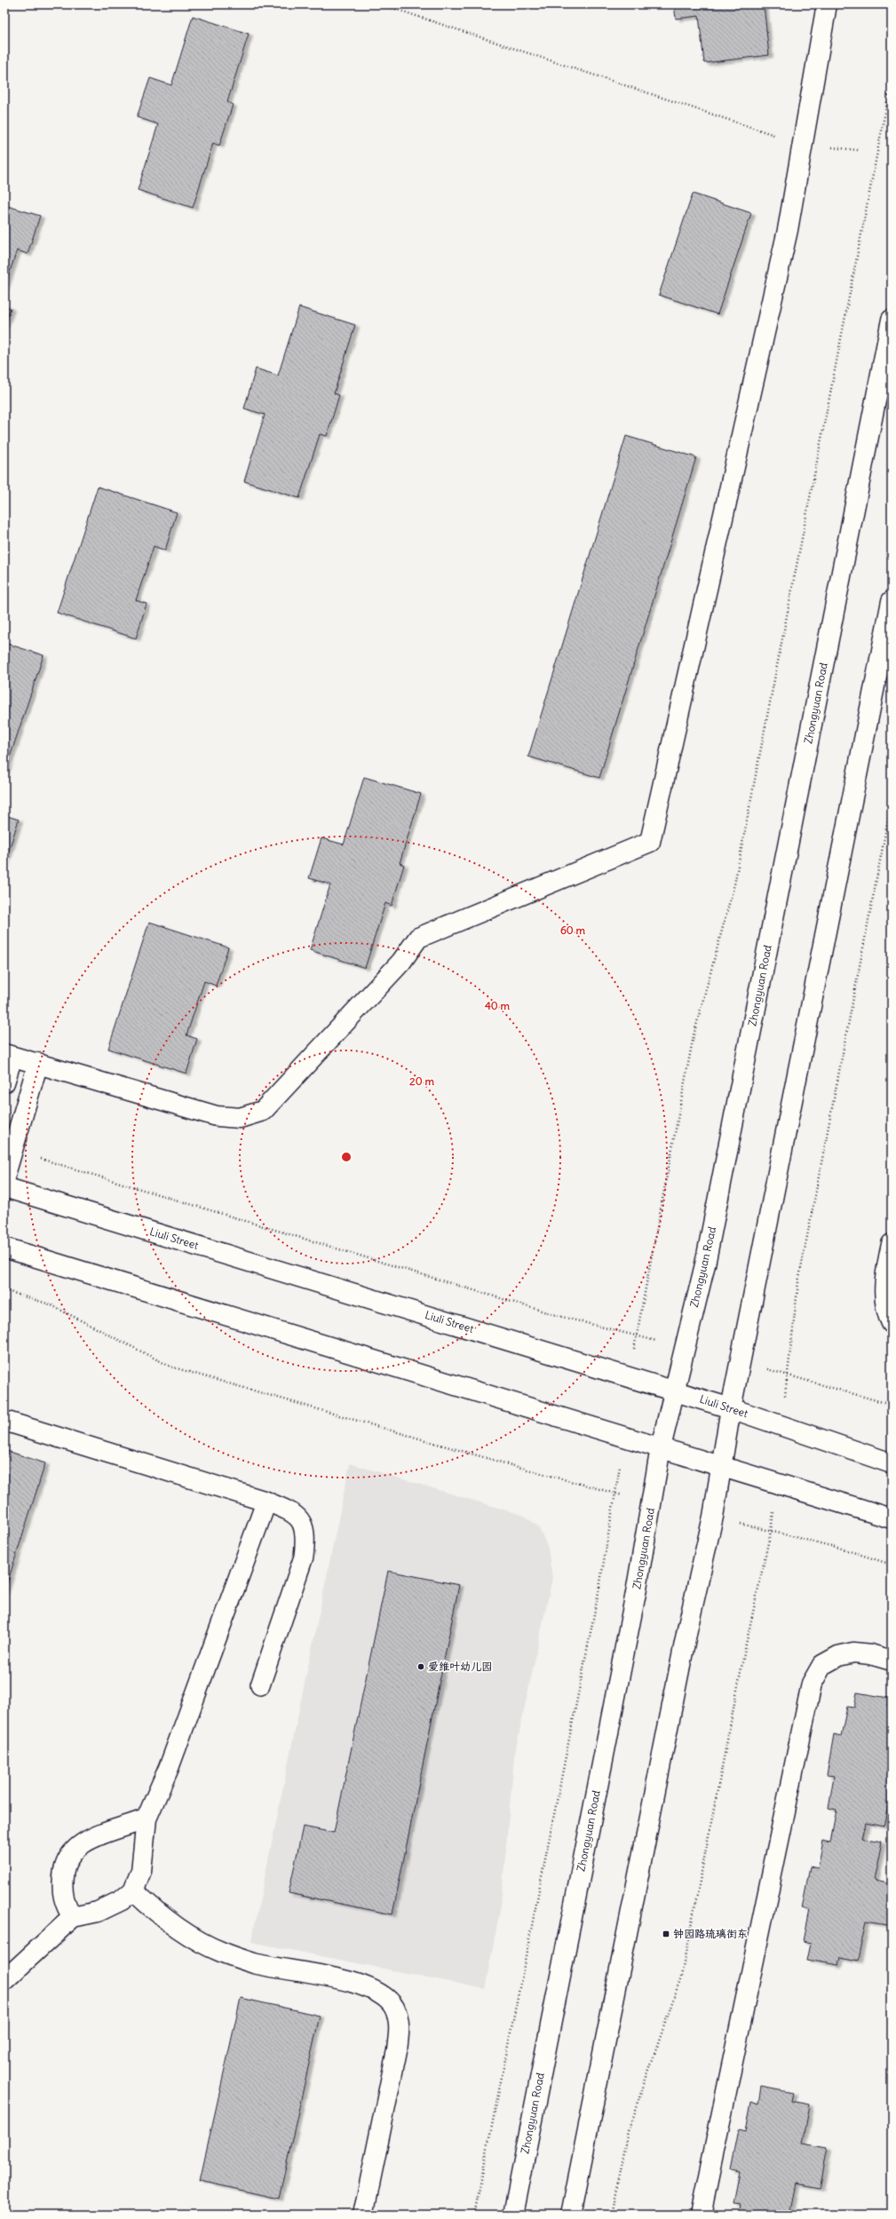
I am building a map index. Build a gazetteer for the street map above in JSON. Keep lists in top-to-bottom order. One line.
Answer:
{"streets":{"main road":["Zhongyuan Road","Liuli Street"]},"crossings":[["Zhongyuan Road","Liuli Street"]],"places":{"other":["爱维叶幼儿园"],"transit":["钟园路琉璃街东"]},"rings":["60 m","40 m","20 m"]}
